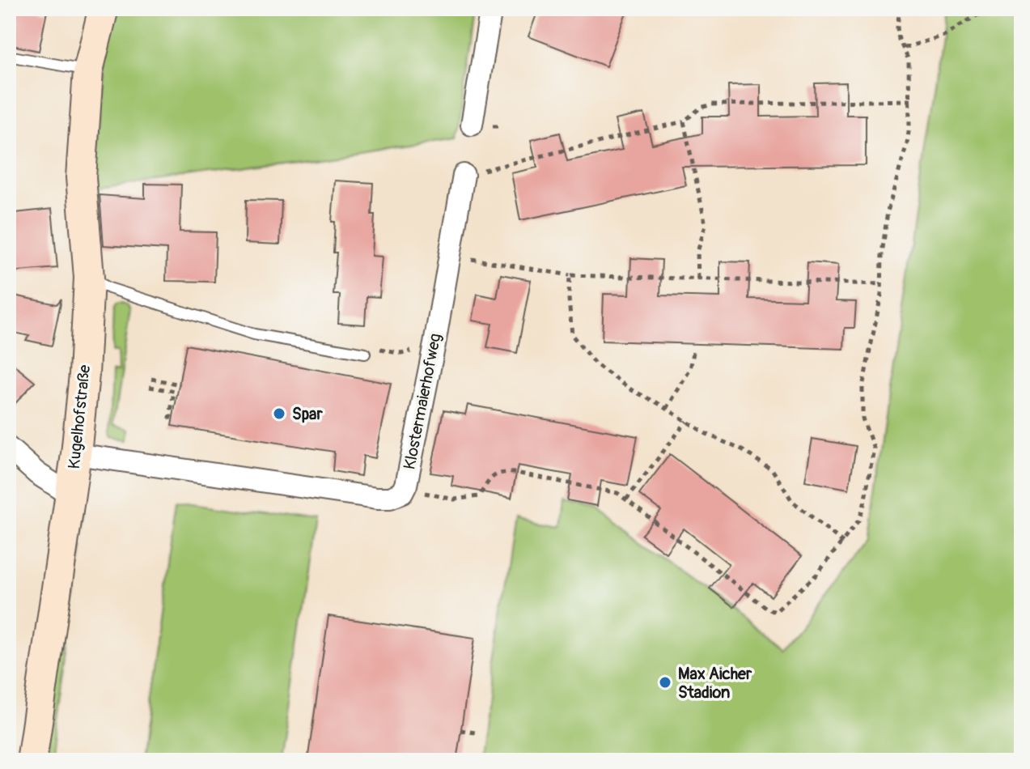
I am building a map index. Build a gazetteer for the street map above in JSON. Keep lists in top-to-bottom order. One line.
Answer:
{"streets":{"street":["Klostermaierhofweg","Kugelhofstraße"]},"crossings":[["Klostermaierhofweg","Kugelhofstraße"]],"places":["Spar","Max Aicher Stadion"]}
